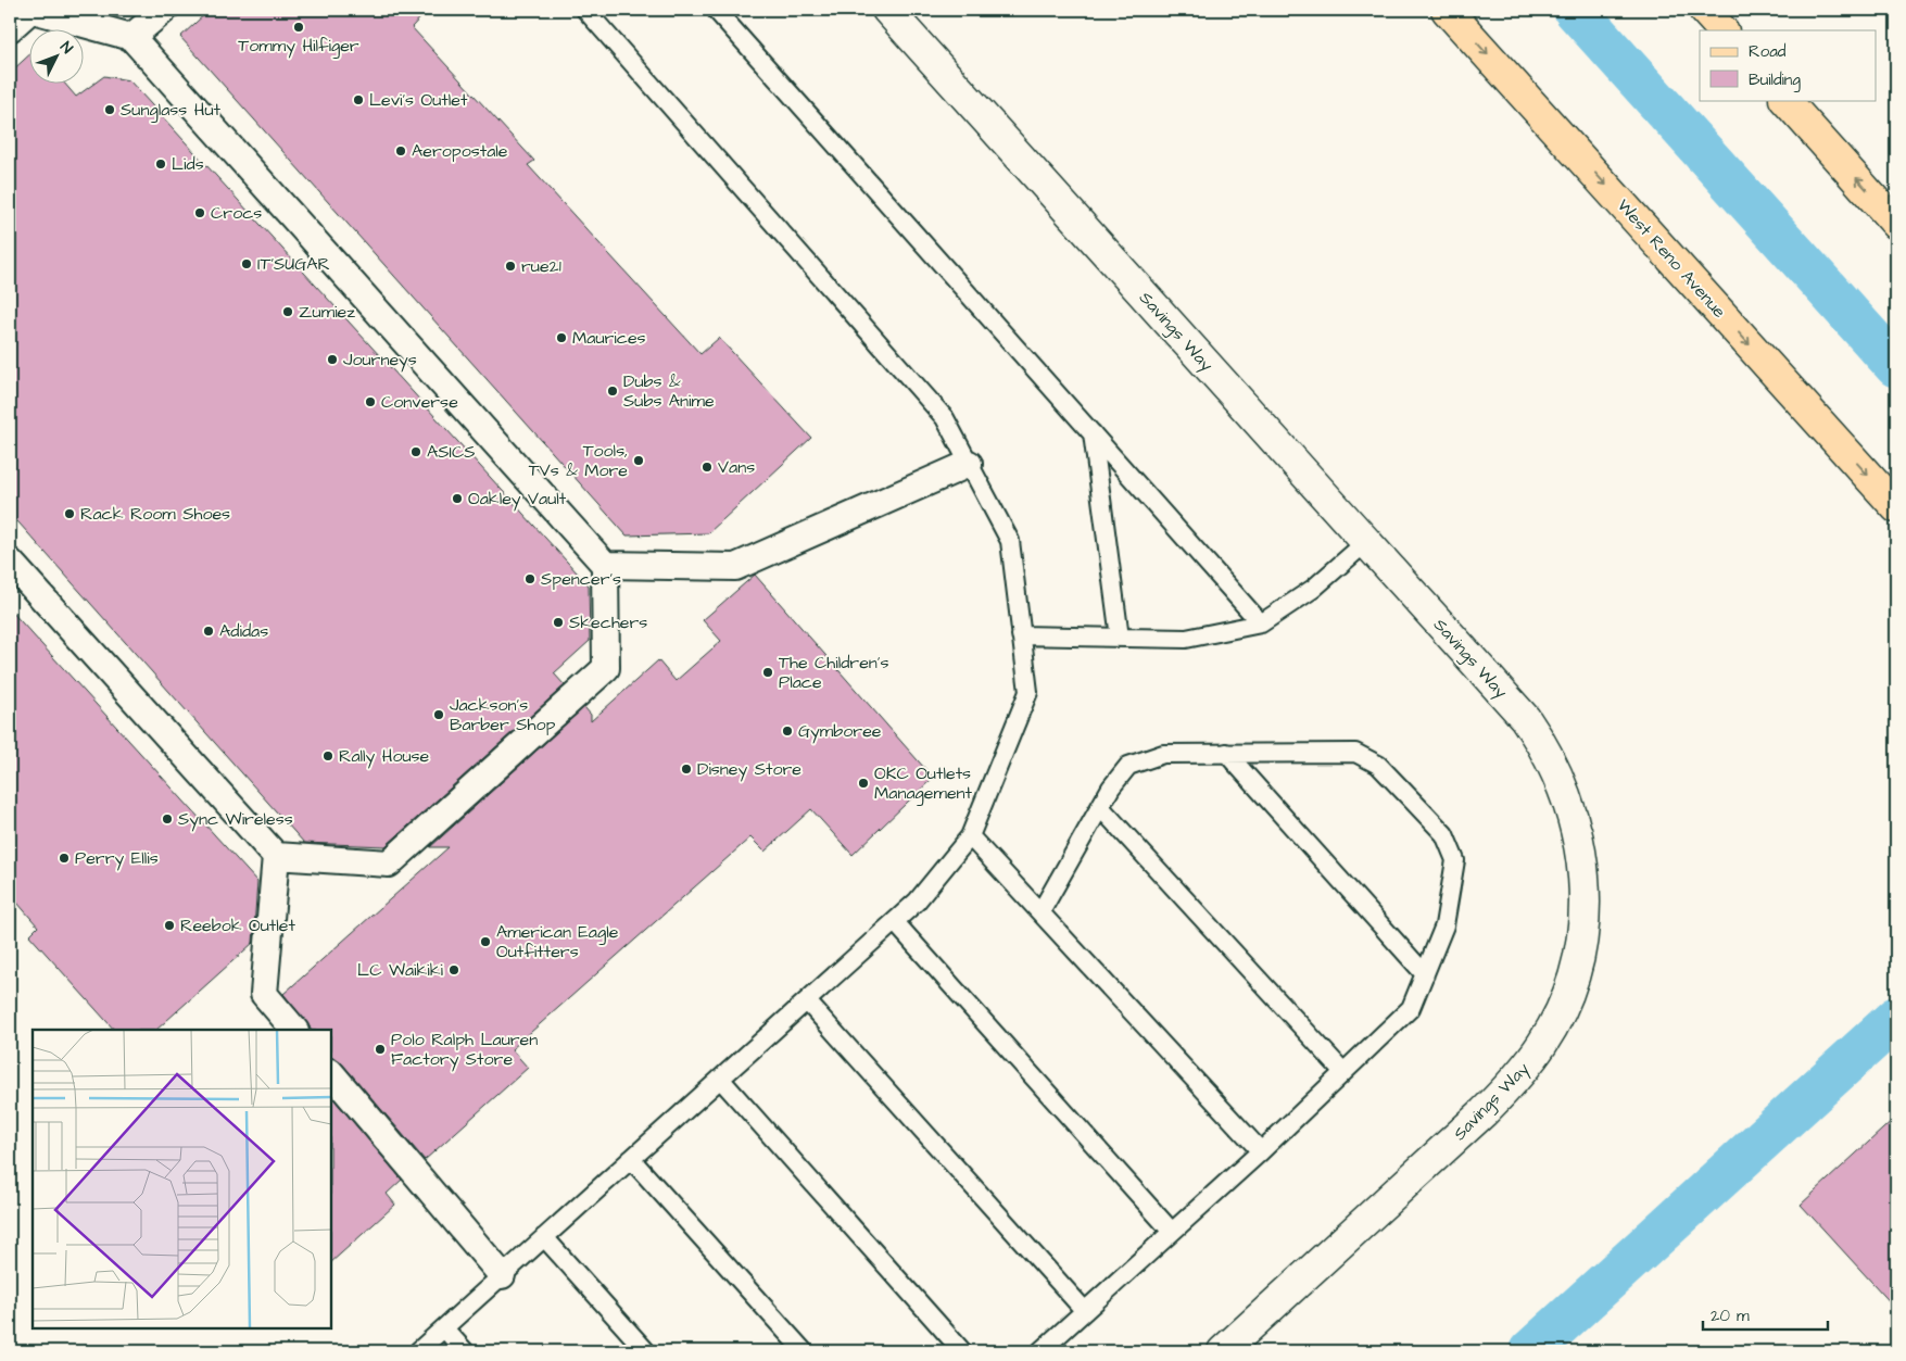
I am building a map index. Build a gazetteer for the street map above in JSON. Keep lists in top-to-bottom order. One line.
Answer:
{"streets":{"main road":["West Reno Avenue"],"street":["Savings Way"]},"one_way":["West Reno Avenue"],"places":["Tommy Hilfiger","Levi's Outlet","Sunglass Hut","Aeropostale","Lids","Crocs","IT'SUGAR","rue21","Zumiez","Maurices","Journeys","Dubs & Subs Anime","Converse","ASICS","Tools, TVs & More","Vans","Oakley Vault","Rack Room Shoes","Spencer's","Skechers","Adidas","The Children's Place","Jackson's Barber Shop","Gymboree","Rally House","Disney Store","OKC Outlets Management","Sync Wireless","Perry Ellis","Reebok Outlet","American Eagle Outfitters","LC Waikiki","Polo Ralph Lauren Factory Store"],"legend":["Road","Building"],"scale_bar":"20 m","north":"top right"}
